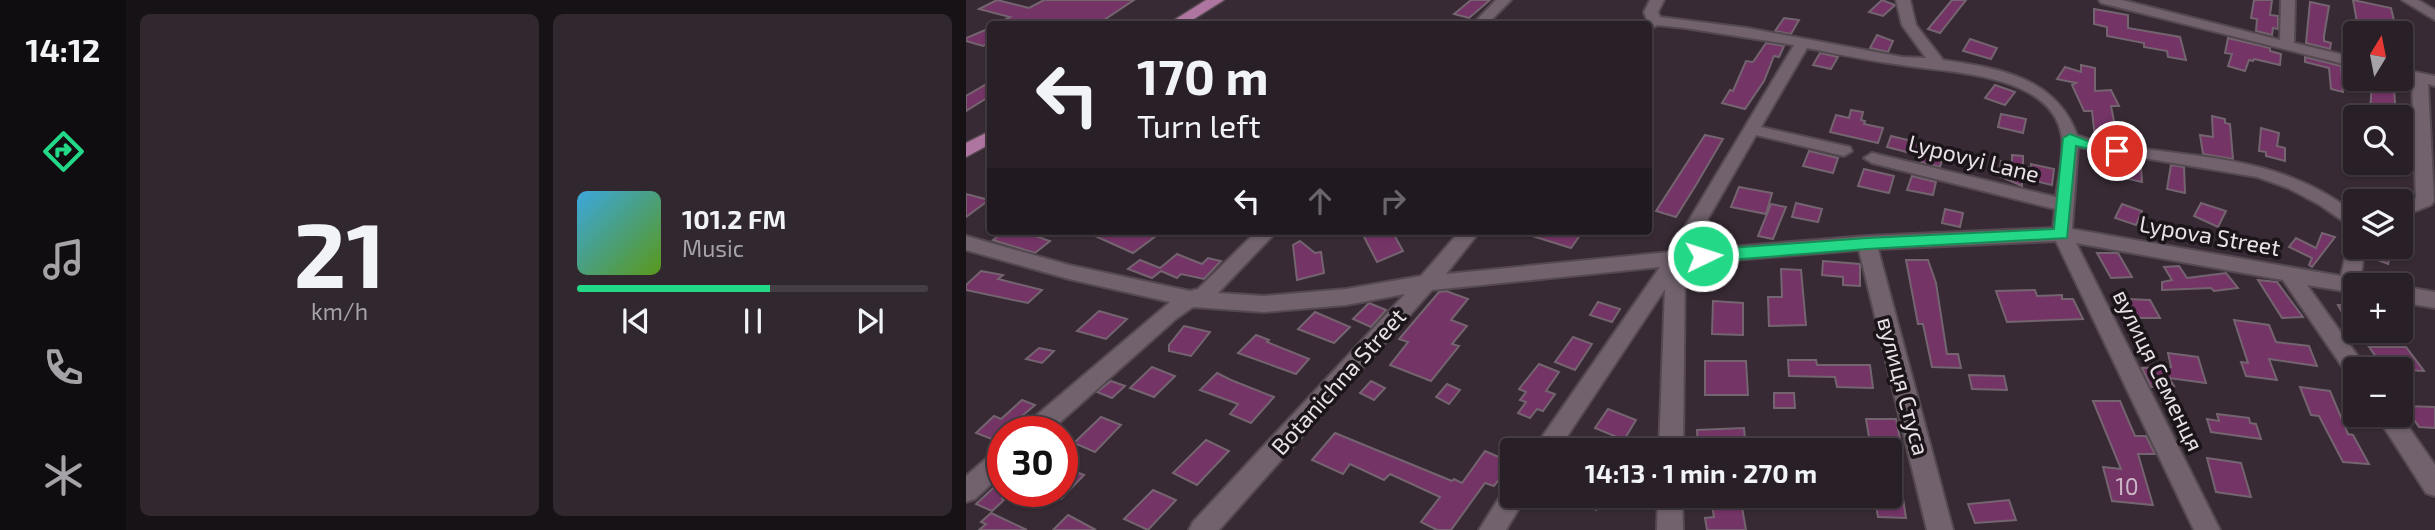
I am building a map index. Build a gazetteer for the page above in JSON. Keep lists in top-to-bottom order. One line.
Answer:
{"streets":{"street":["Lypovyi Lane","Lypova Street","вулиця Семенця","Botanichna Street","вулиця Стуса"]},"crossings":[["Lypova Street","вулиця Семенця"],["Lypova Street","Botanichna Street"],["Lypova Street","вулиця Стуса"]],"house_numbers":["10"],"north":"top","page":{"tabs":"14:12","tile":["21","km/h"],"map_buttons":["+","−"],"turn":["170 m","Turn left"],"song":["101.2 FM","Music"],"limit":"30","trip":"14:13 · 1 min · 270 m"}}
